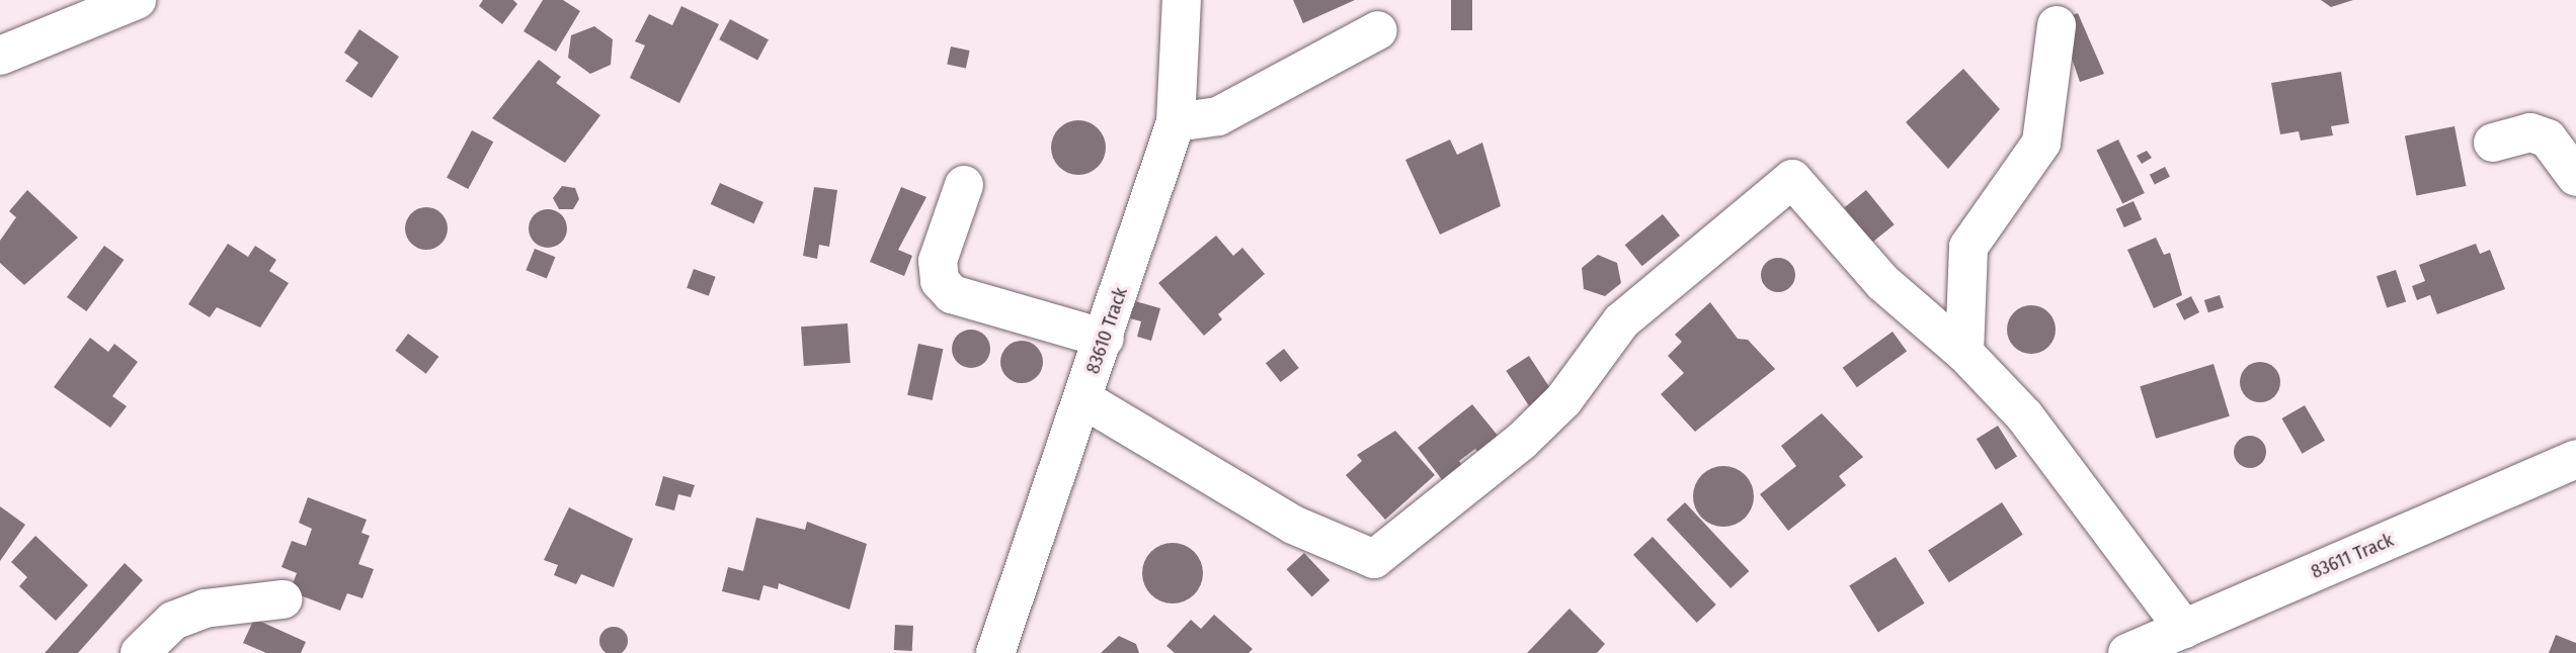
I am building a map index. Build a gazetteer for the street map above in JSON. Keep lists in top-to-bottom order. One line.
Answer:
{"streets":{"street":["83610 Track","83611 Track"]}}
